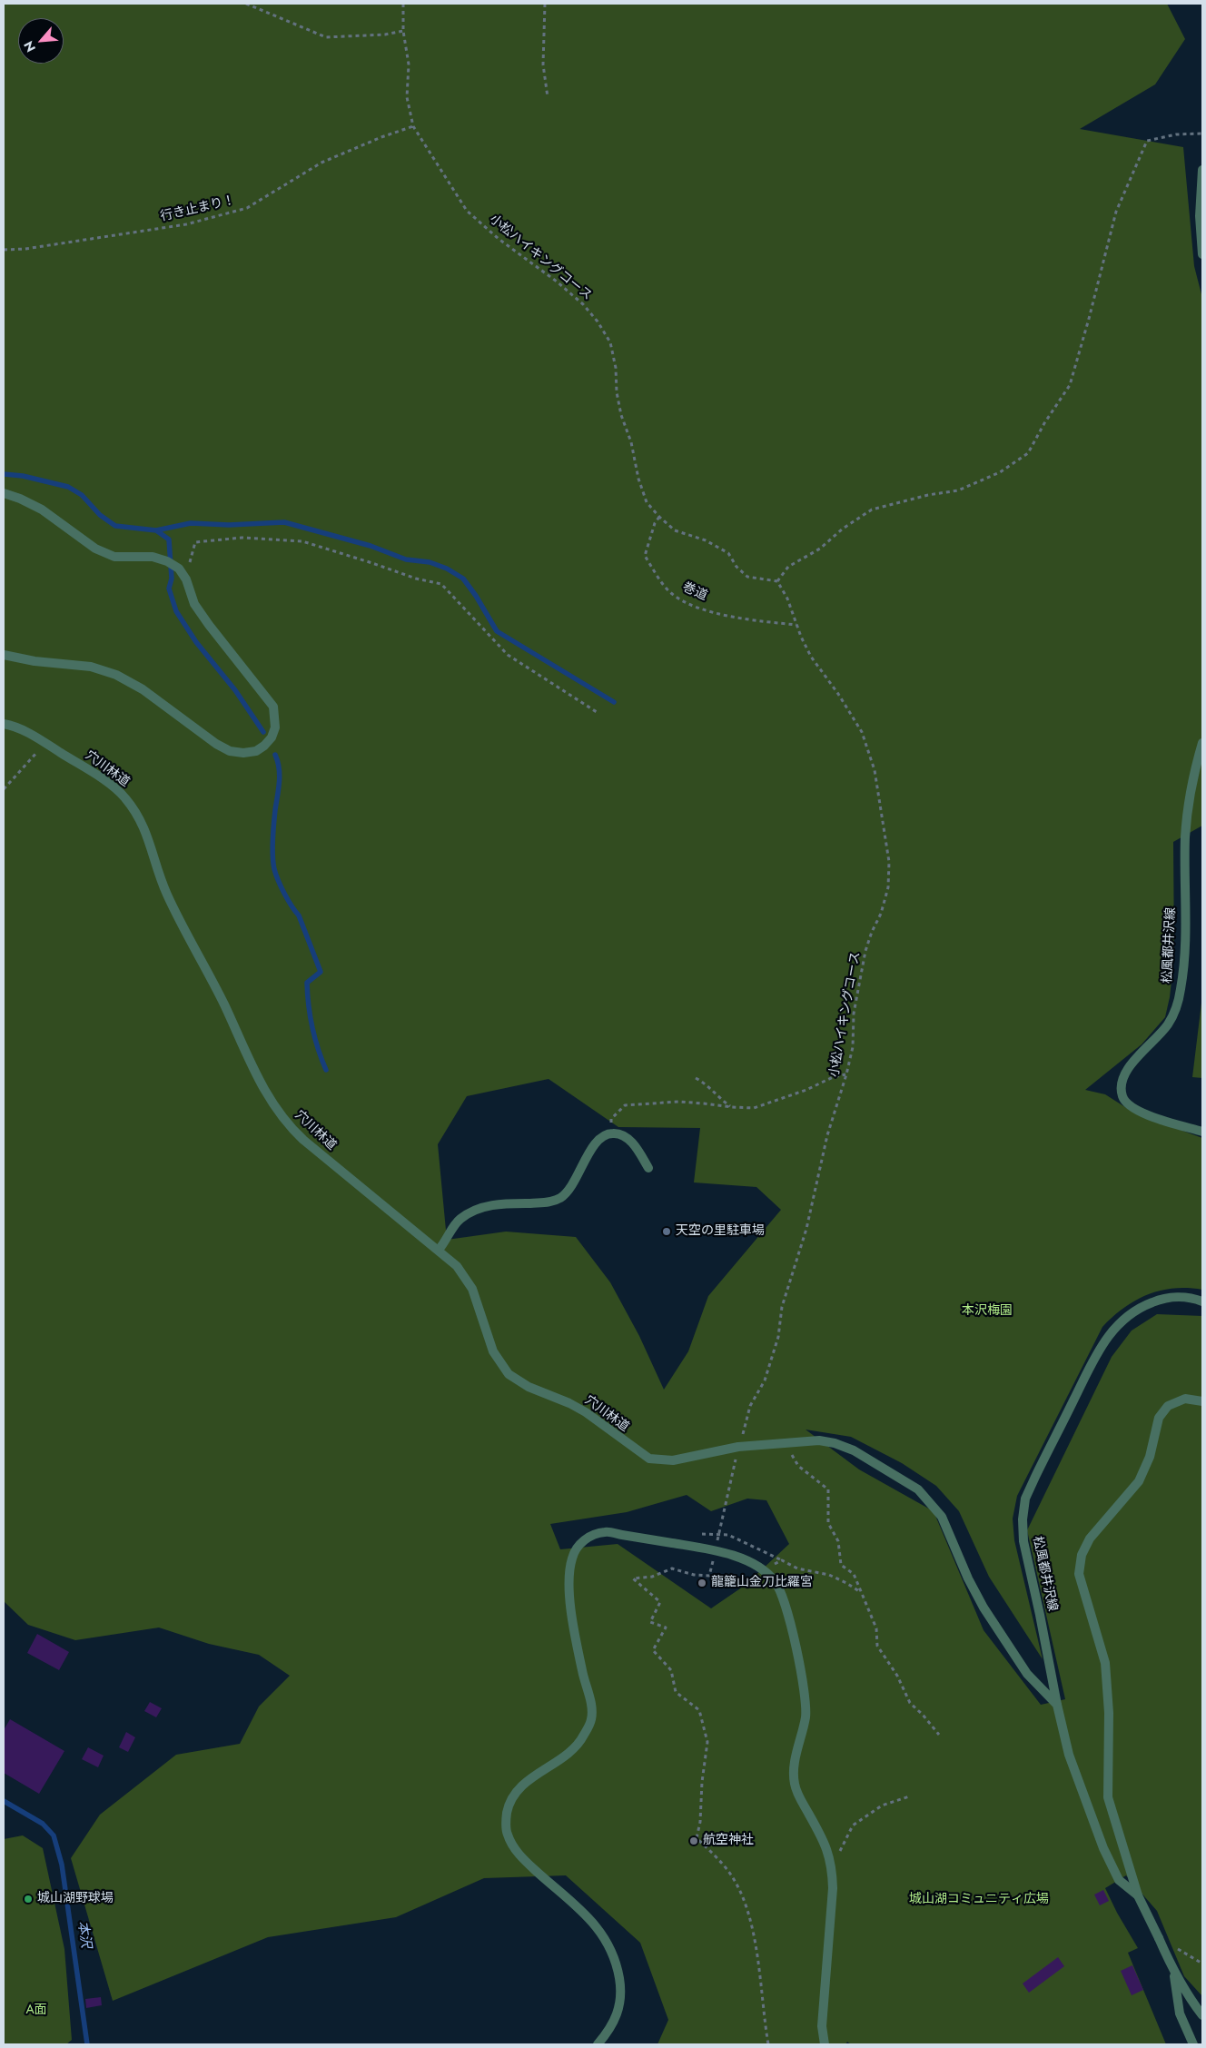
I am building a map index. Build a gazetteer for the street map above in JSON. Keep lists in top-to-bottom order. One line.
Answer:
{"streets":{"street":["穴川林道","松風都井沢線"],"path":["行き止まり！","小松ハイキングコース","巻道"]},"crossings":[["行き止まり！","小松ハイキングコース"],["小松ハイキングコース","巻道"],["小松ハイキングコース","穴川林道"],["穴川林道","松風都井沢線"]],"water":["本沢"],"parks":["本沢梅園","城山湖コミュニティ広場","A面"],"places":["天空の里駐車場","龍籠山金刀比羅宮","航空神社","城山湖野球場"],"north":"bottom left"}
